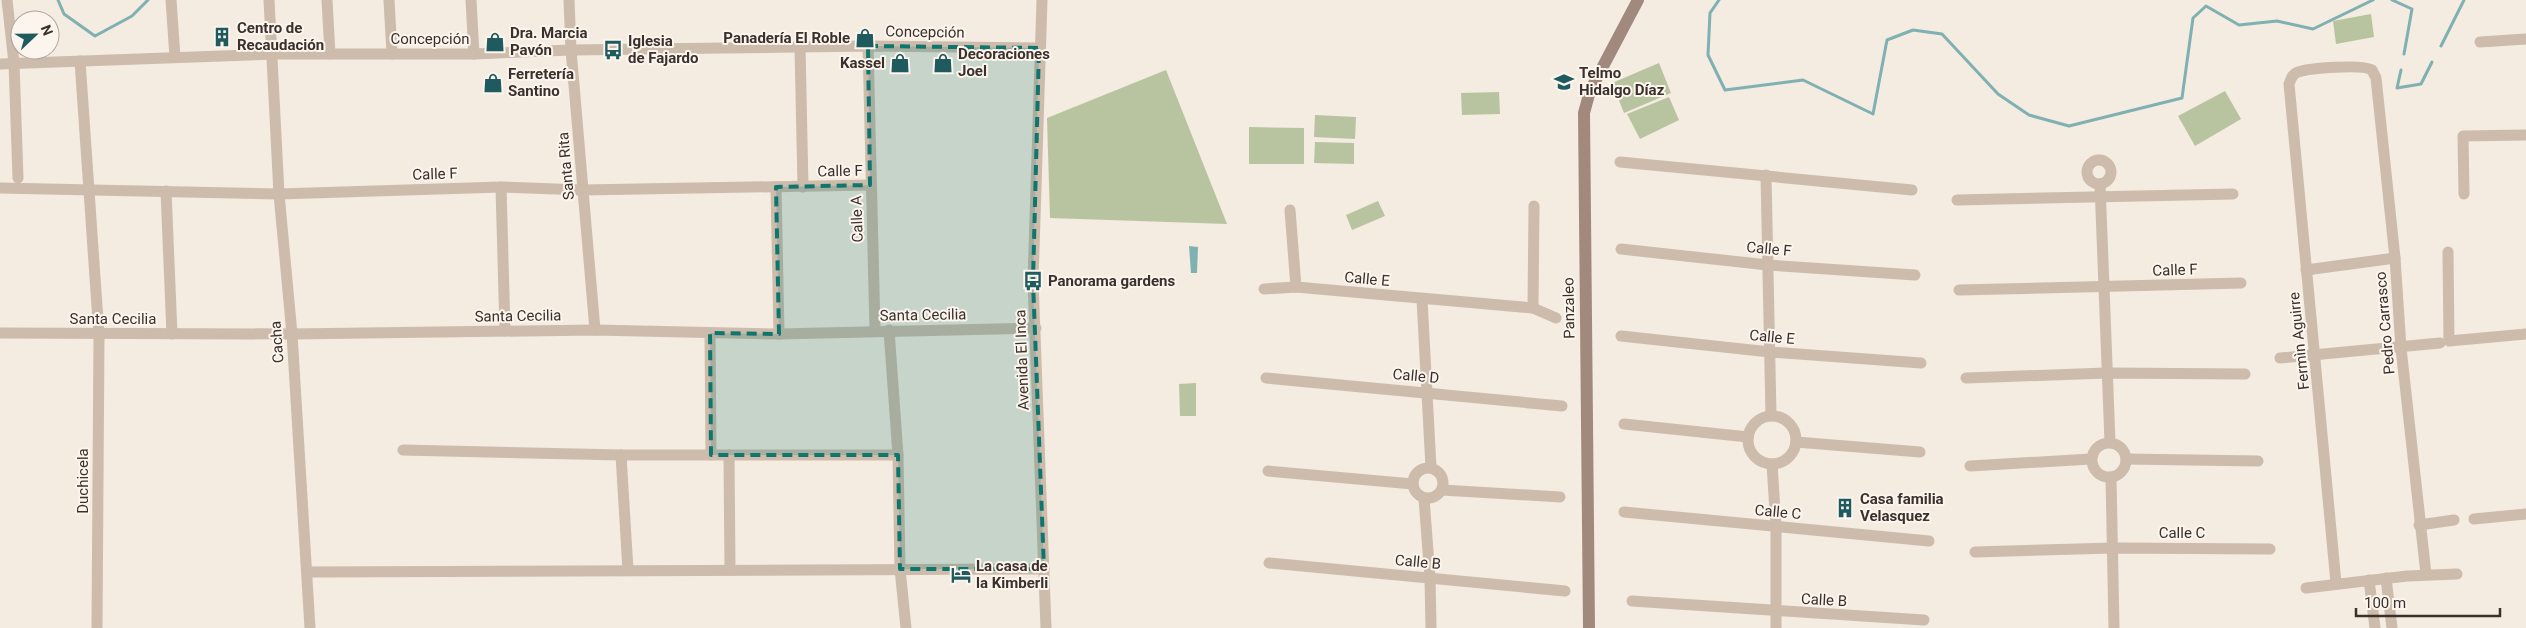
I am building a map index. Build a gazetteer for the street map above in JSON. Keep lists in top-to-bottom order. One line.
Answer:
{"streets":{"street":["Concepción","Santa Rita","Calle F","Calle A","Calle E","Panzaleo","Santa Cecilia","Pedro Carrasco","Fermìn Aguirre","Cacha","Avenida El Inca","Calle D","Duchicela","Calle C","Calle B"]},"crossings":[["Concepción","Santa Rita"],["Concepción","Calle A"],["Concepción","Cacha"],["Concepción","Avenida El Inca"],["Concepción","Duchicela"],["Santa Rita","Calle F"],["Santa Rita","Santa Cecilia"],["Calle F","Calle A"],["Calle F","Cacha"],["Calle F","Duchicela"],["Calle A","Santa Cecilia"],["Santa Cecilia","Cacha"],["Santa Cecilia","Avenida El Inca"],["Santa Cecilia","Duchicela"],["Pedro Carrasco","Fermìn Aguirre"]],"places":{"building":["Centro de Recaudación","Casa familia Velasquez"],"shop":["Panadería El Roble","Dra. Marcia Pavón","Kassel","Decoraciones Joel","Ferretería Santino"],"bus stop":["Iglesia de Fajardo","Panorama gardens"],"school or university":["Telmo Hidalgo Díaz"],"hotel":["La casa de la Kimberli"]},"scale_bar":"100 m","north":"right"}
